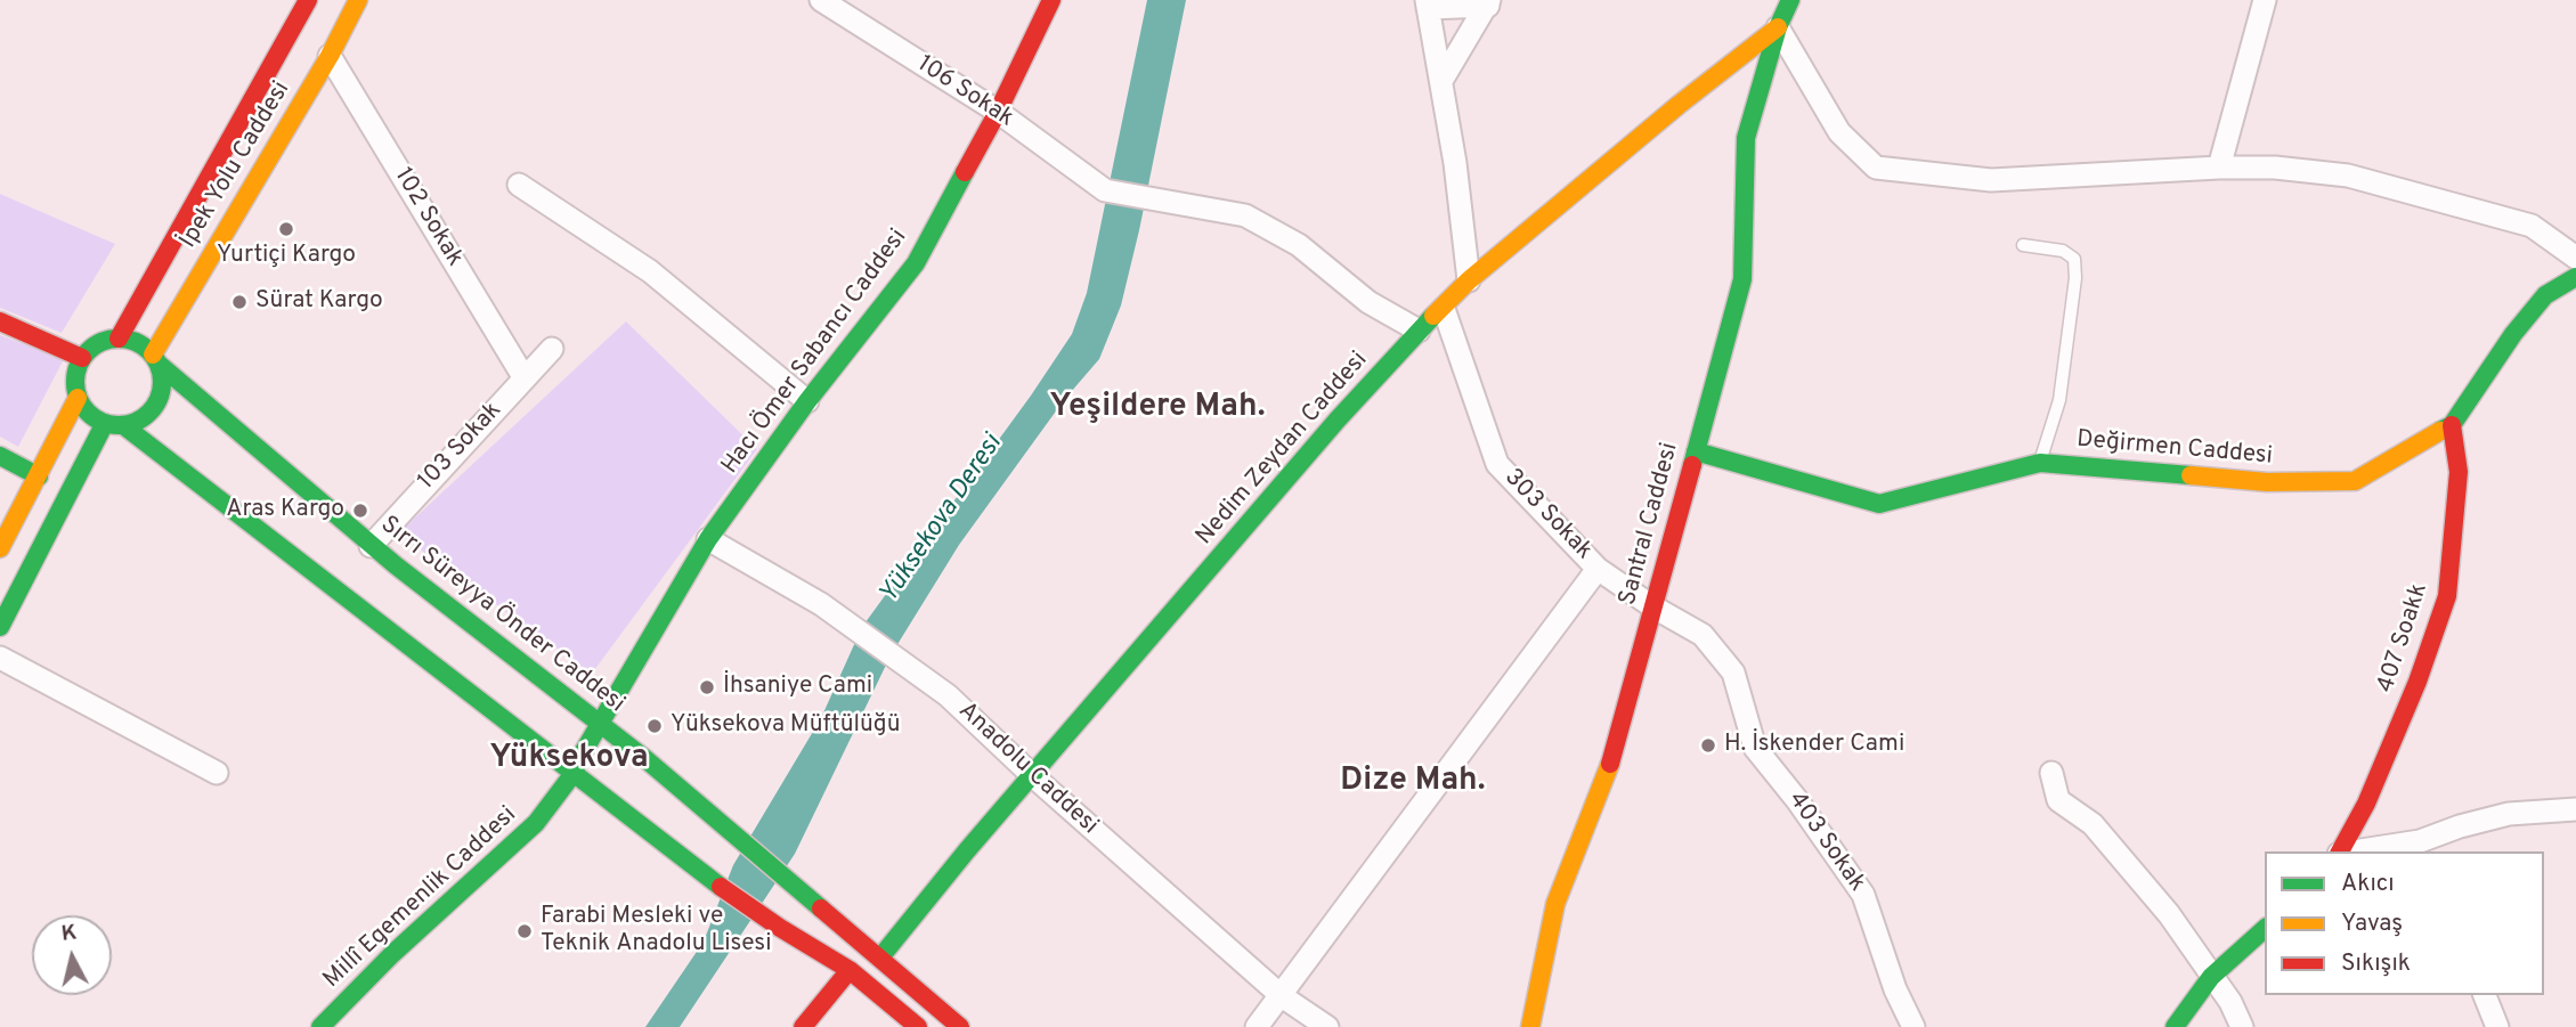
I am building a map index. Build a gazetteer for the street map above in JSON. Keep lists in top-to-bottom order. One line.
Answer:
{"streets":{"main road":["İpek Yolu Caddesi","Hacı Ömer Sabancı Caddesi","Nedim Zeydan Caddesi","Değirmen Caddesi","Santral Caddesi","Sırrı Süreyya Önder Caddesi","407 Soakk","Millî Egemenlik Caddesi"],"street":["106 Sokak","102 Sokak","103 Sokak","303 Sokak","Anadolu Caddesi","403 Sokak"]},"crossings":[["106 Sokak","Hacı Ömer Sabancı Caddesi"],["106 Sokak","Nedim Zeydan Caddesi"],["İpek Yolu Caddesi","102 Sokak"],["İpek Yolu Caddesi","Sırrı Süreyya Önder Caddesi"],["102 Sokak","103 Sokak"],["Hacı Ömer Sabancı Caddesi","Sırrı Süreyya Önder Caddesi"],["Hacı Ömer Sabancı Caddesi","Anadolu Caddesi"],["Hacı Ömer Sabancı Caddesi","Millî Egemenlik Caddesi"],["103 Sokak","Sırrı Süreyya Önder Caddesi"],["Nedim Zeydan Caddesi","303 Sokak"],["Nedim Zeydan Caddesi","Santral Caddesi"],["Nedim Zeydan Caddesi","Sırrı Süreyya Önder Caddesi"],["Nedim Zeydan Caddesi","Anadolu Caddesi"],["Değirmen Caddesi","Santral Caddesi"],["Değirmen Caddesi","407 Soakk"],["303 Sokak","Santral Caddesi"],["303 Sokak","403 Sokak"],["Santral Caddesi","403 Sokak"],["Sırrı Süreyya Önder Caddesi","Millî Egemenlik Caddesi"]],"districts":["Yeşildere Mah.","Yüksekova","Dize Mah."],"water":["Yüksekova Deresi"],"places":["Yurtiçi Kargo","Sürat Kargo","Aras Kargo","İhsaniye Cami","Yüksekova Müftülüğü","H. İskender Cami","Farabi Mesleki ve Teknik Anadolu Lisesi"],"legend":["Akıcı","Yavaş","Sıkışık"],"north":"top"}
